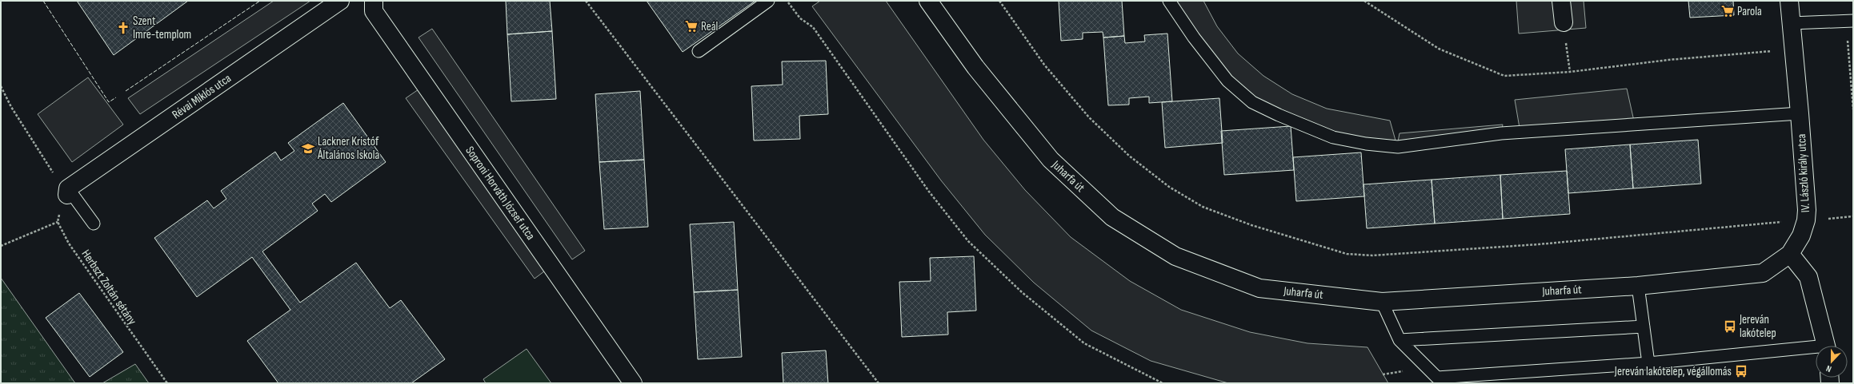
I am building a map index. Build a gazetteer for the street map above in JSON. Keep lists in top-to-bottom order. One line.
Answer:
{"streets":{"street":["Révai Miklós utca","IV. László király utca","Juharfa út","Soproni Horváth József utca"],"path":["Herbszt Zoltán sétány"]},"crossings":[["IV. László király utca","Juharfa út"]],"places":{"supermarket":["Parola","Reál"],"church":["Szent Imre-templom"],"school or university":["Lackner Kristóf Általános Iskola"],"bus stop":["Jereván lakótelep","Jereván lakótelep, végállomás"]},"north":"bottom"}
